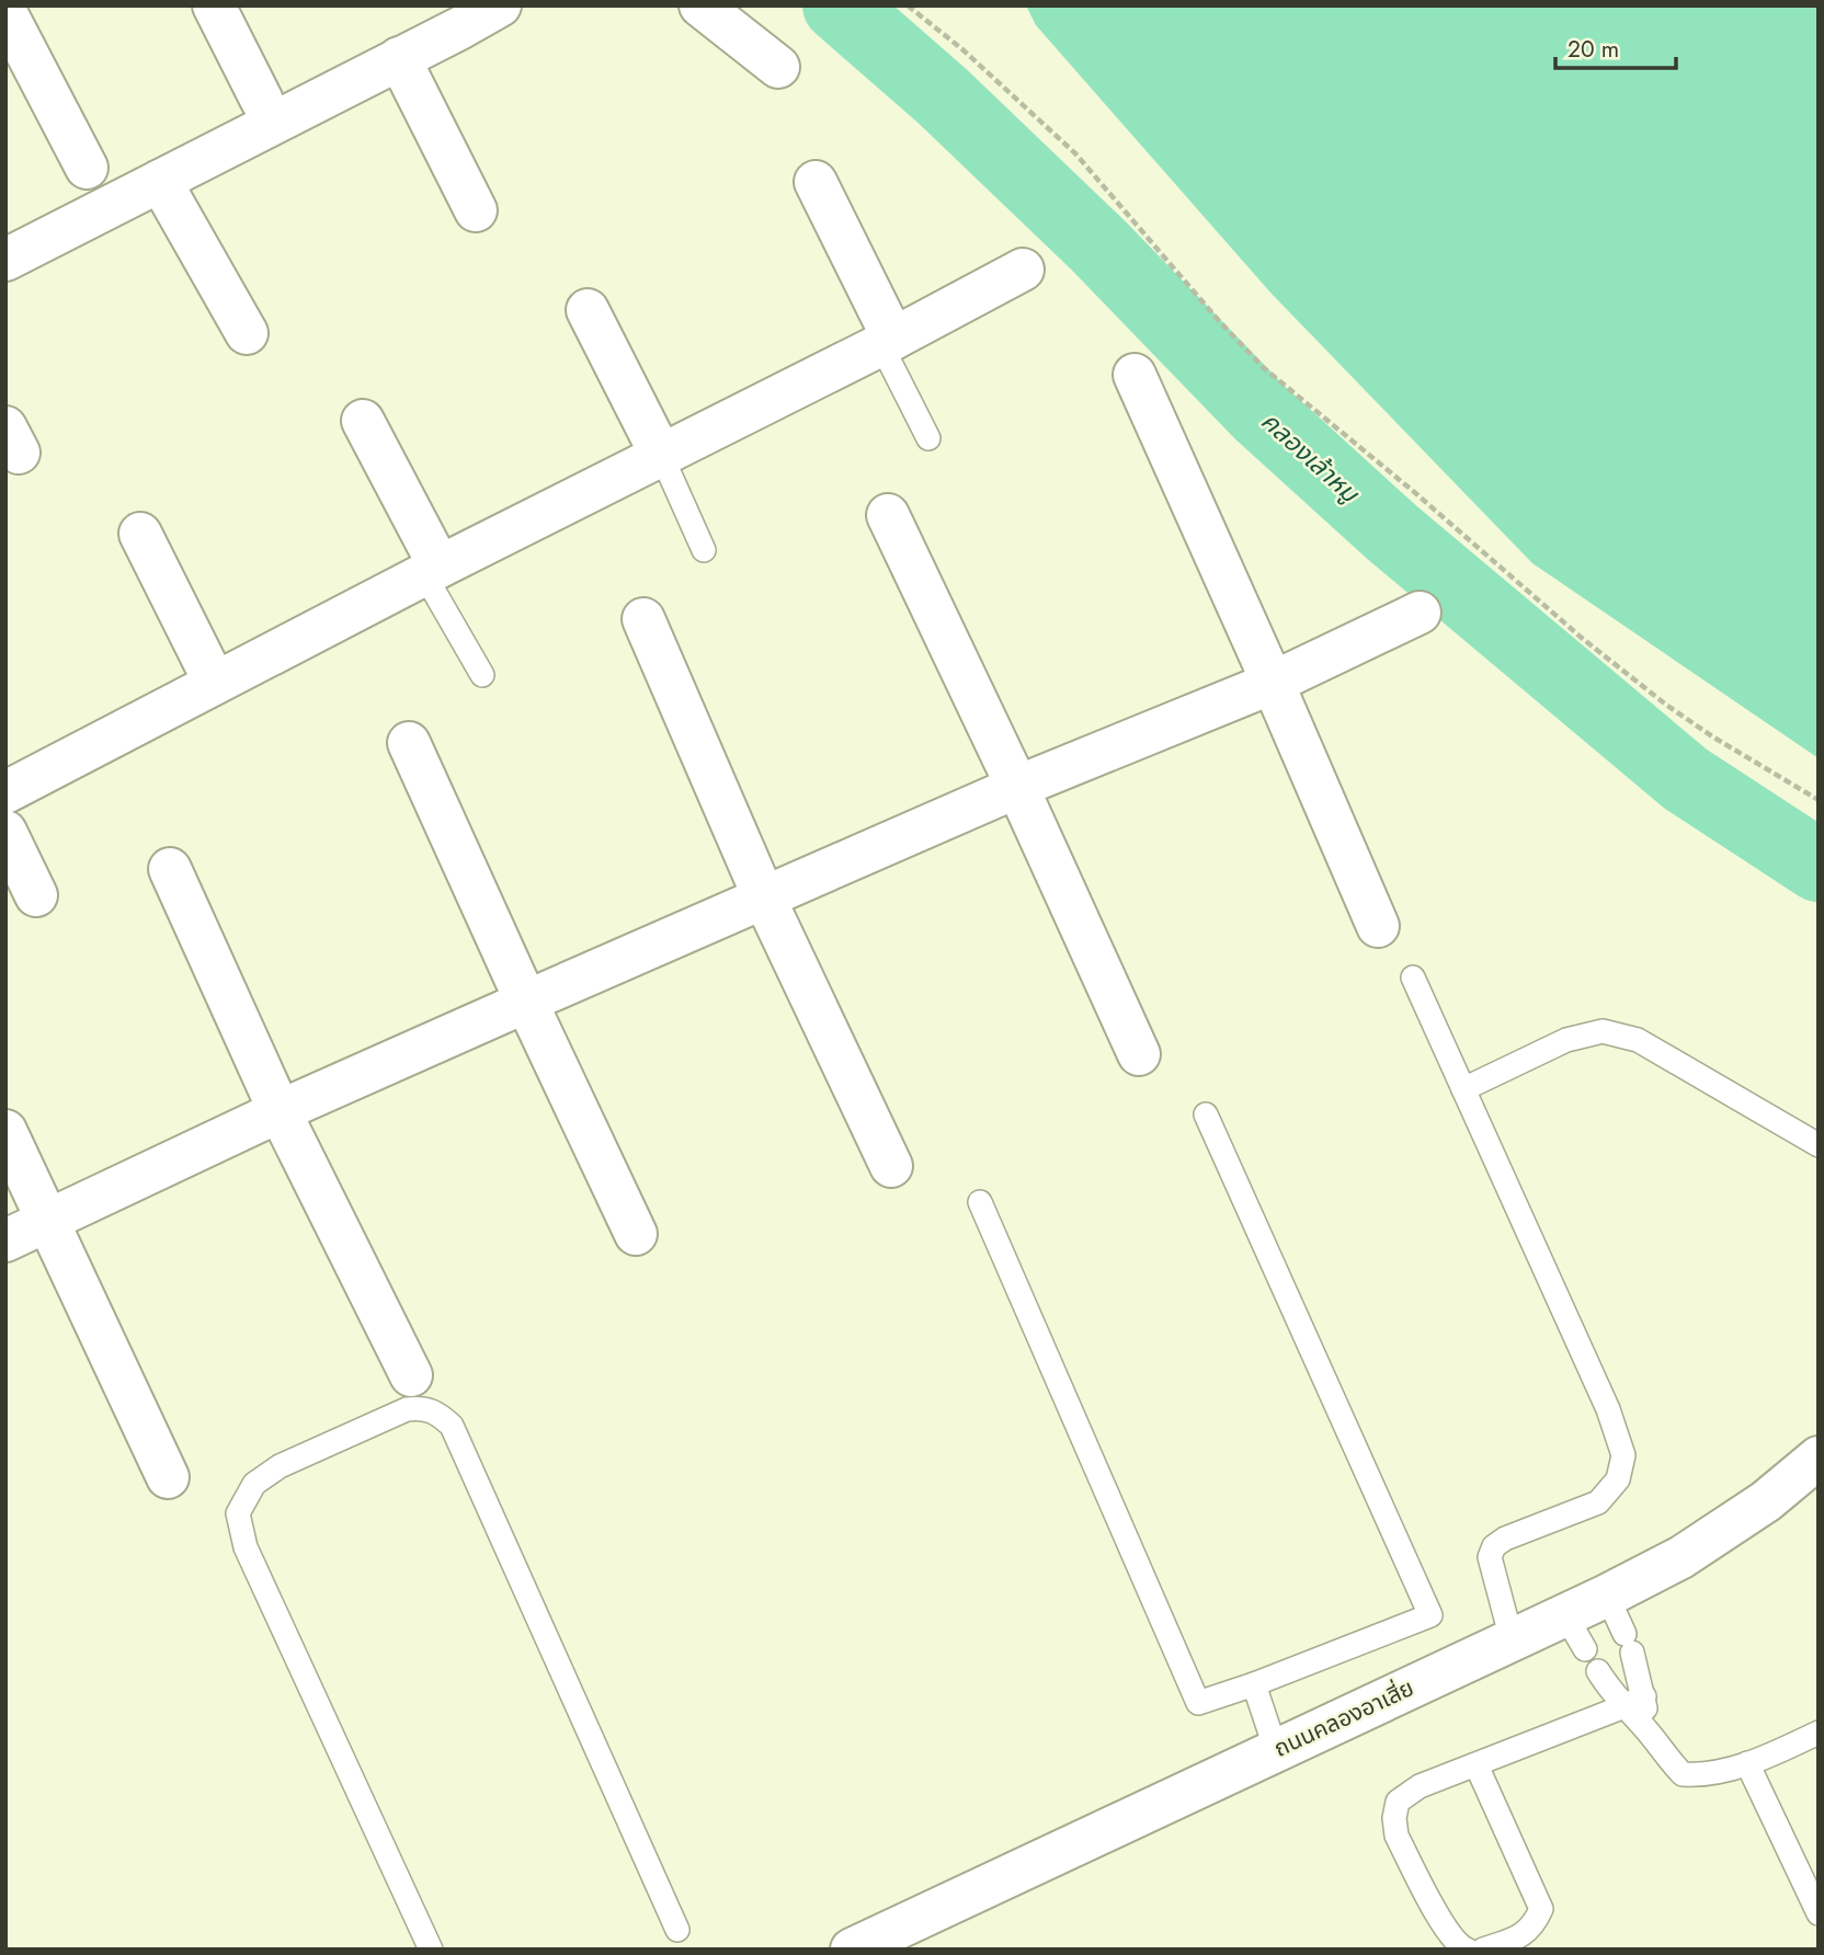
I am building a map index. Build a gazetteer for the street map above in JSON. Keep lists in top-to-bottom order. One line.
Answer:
{"streets":{"street":["ถนนคลองอาเสี่ย"]},"water":["คลองเล้าหมู"],"scale_bar":"20 m"}
